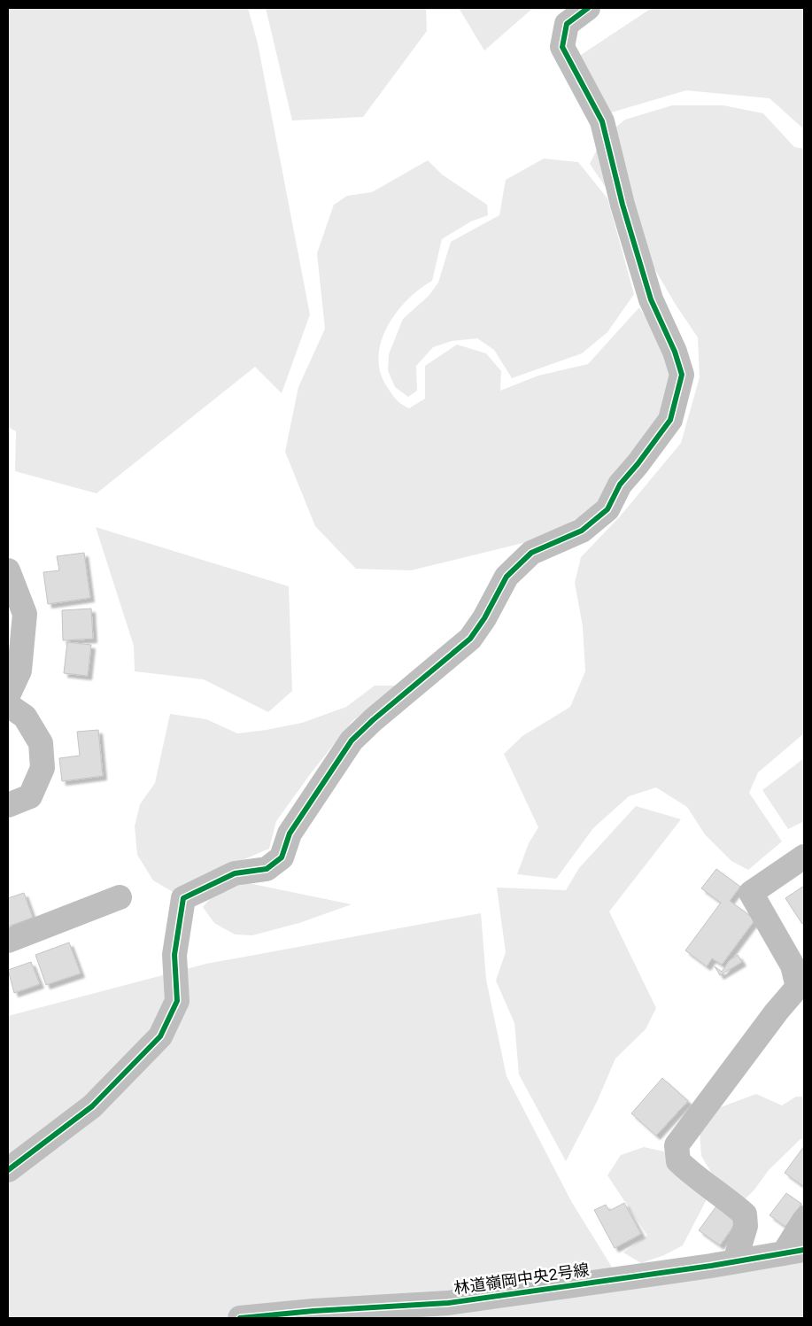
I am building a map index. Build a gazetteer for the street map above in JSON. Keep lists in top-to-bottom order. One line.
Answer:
{"streets":{"street":["林道嶺岡中央2号線"]}}
